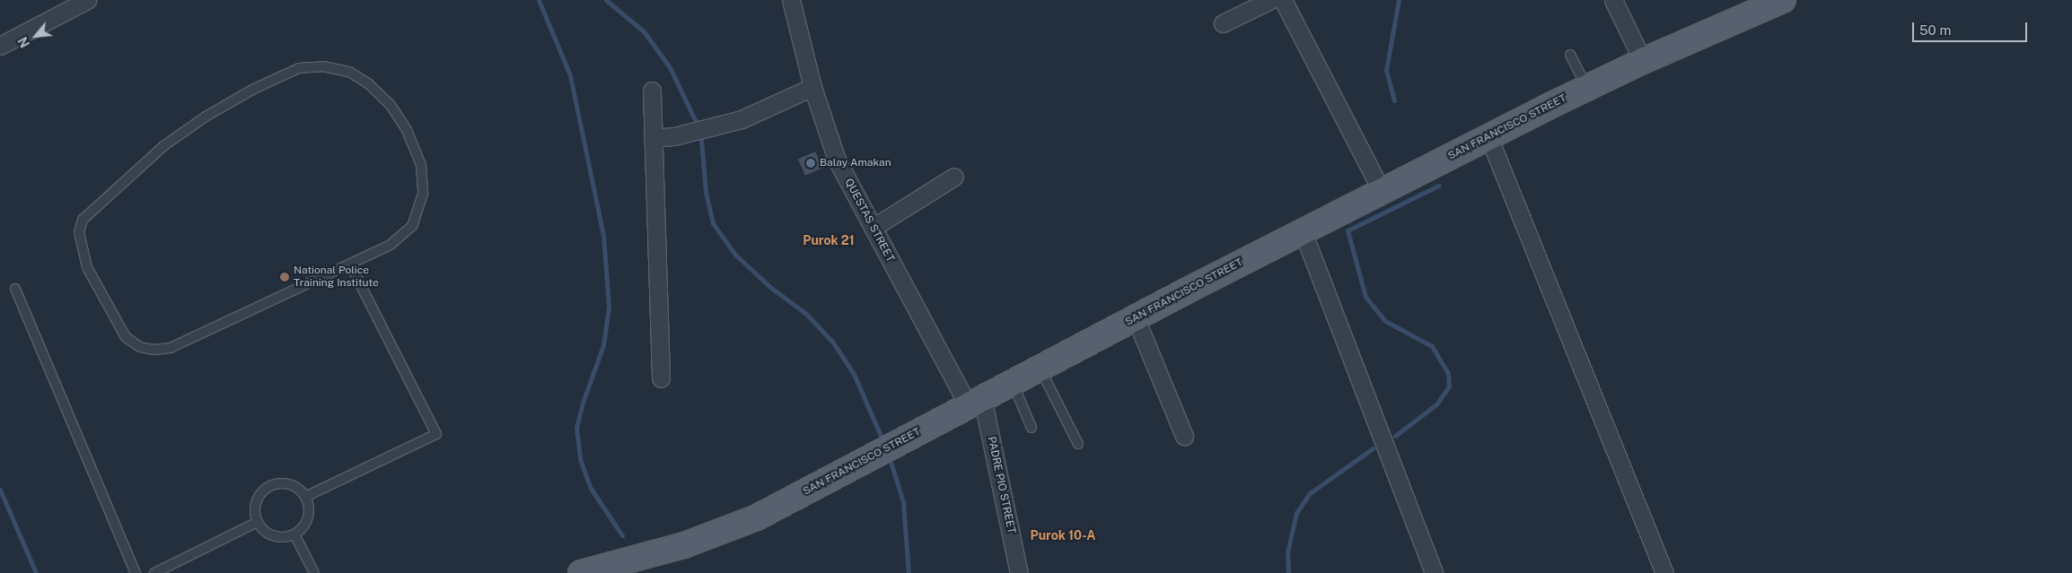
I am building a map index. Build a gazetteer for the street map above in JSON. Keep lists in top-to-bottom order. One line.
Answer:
{"streets":{"main road":["SAN FRANCISCO STREET"],"street":["QUESTAS STREET","PADRE PIO STREET"]},"crossings":[["SAN FRANCISCO STREET","QUESTAS STREET"],["SAN FRANCISCO STREET","PADRE PIO STREET"],["QUESTAS STREET","PADRE PIO STREET"]],"districts":["Purok 21","Purok 10-A"],"places":["Balay Amakan","National Police Training Institute"],"scale_bar":"50 m","north":"bottom left"}
